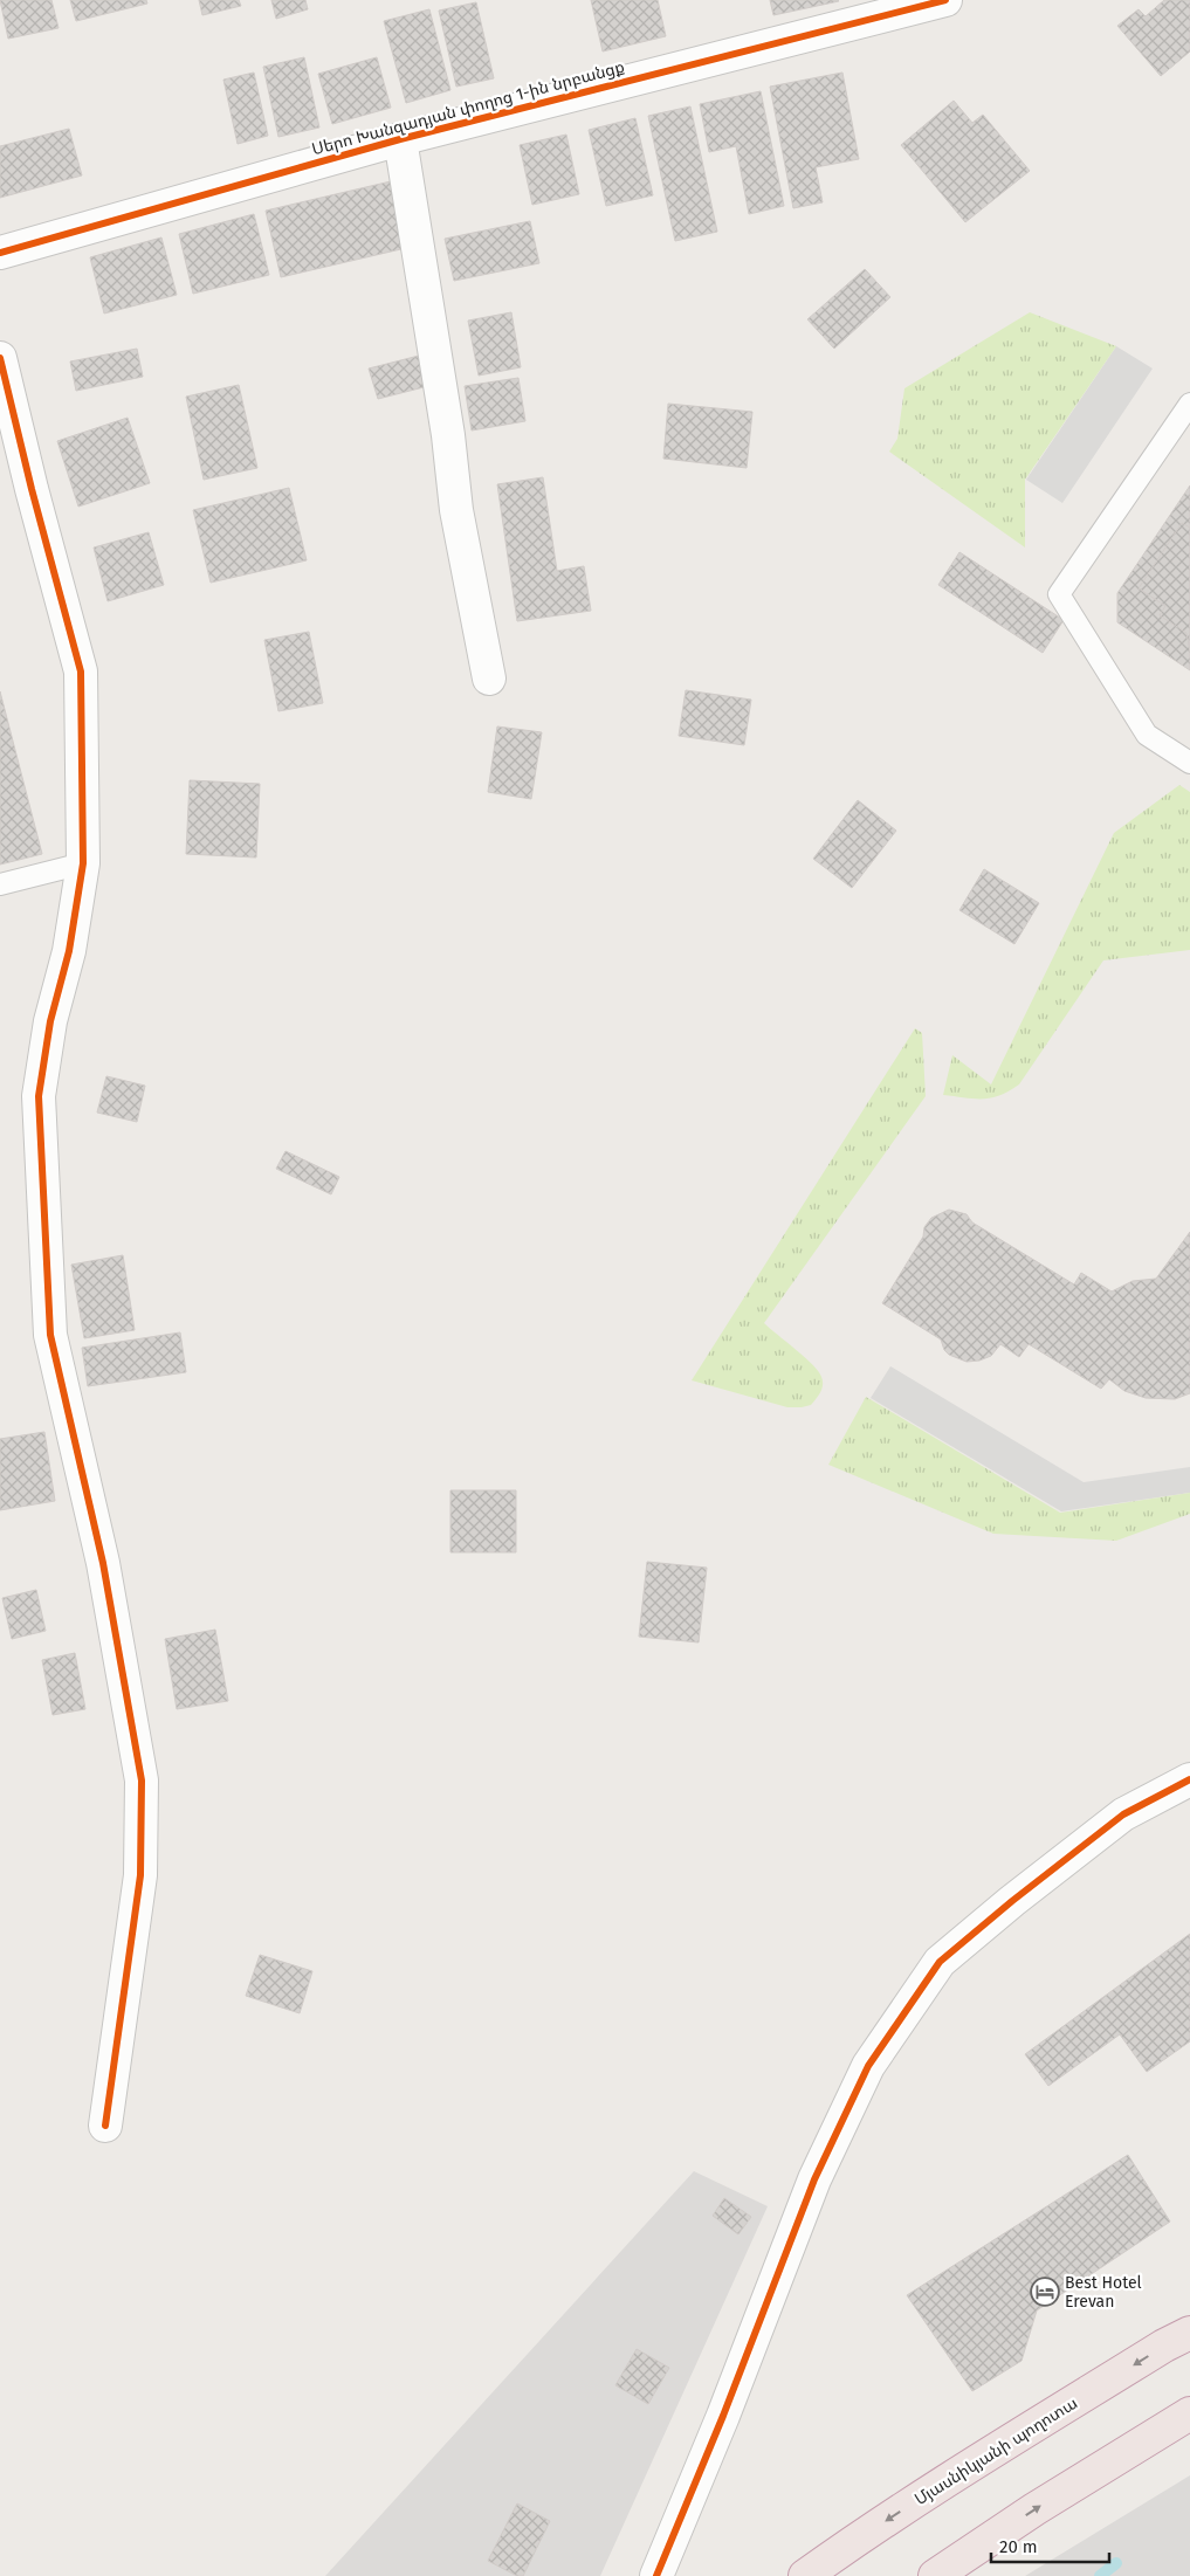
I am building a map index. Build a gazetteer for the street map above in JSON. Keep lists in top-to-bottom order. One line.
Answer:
{"streets":{"highway":["Մյասնիկյանի պողոտա"],"street":["Սերո Խանզադյան փողոց 1-ին նրբանցք"]},"places":{"hotel":["Best Hotel Erevan"]},"scale_bar":"20 m"}
